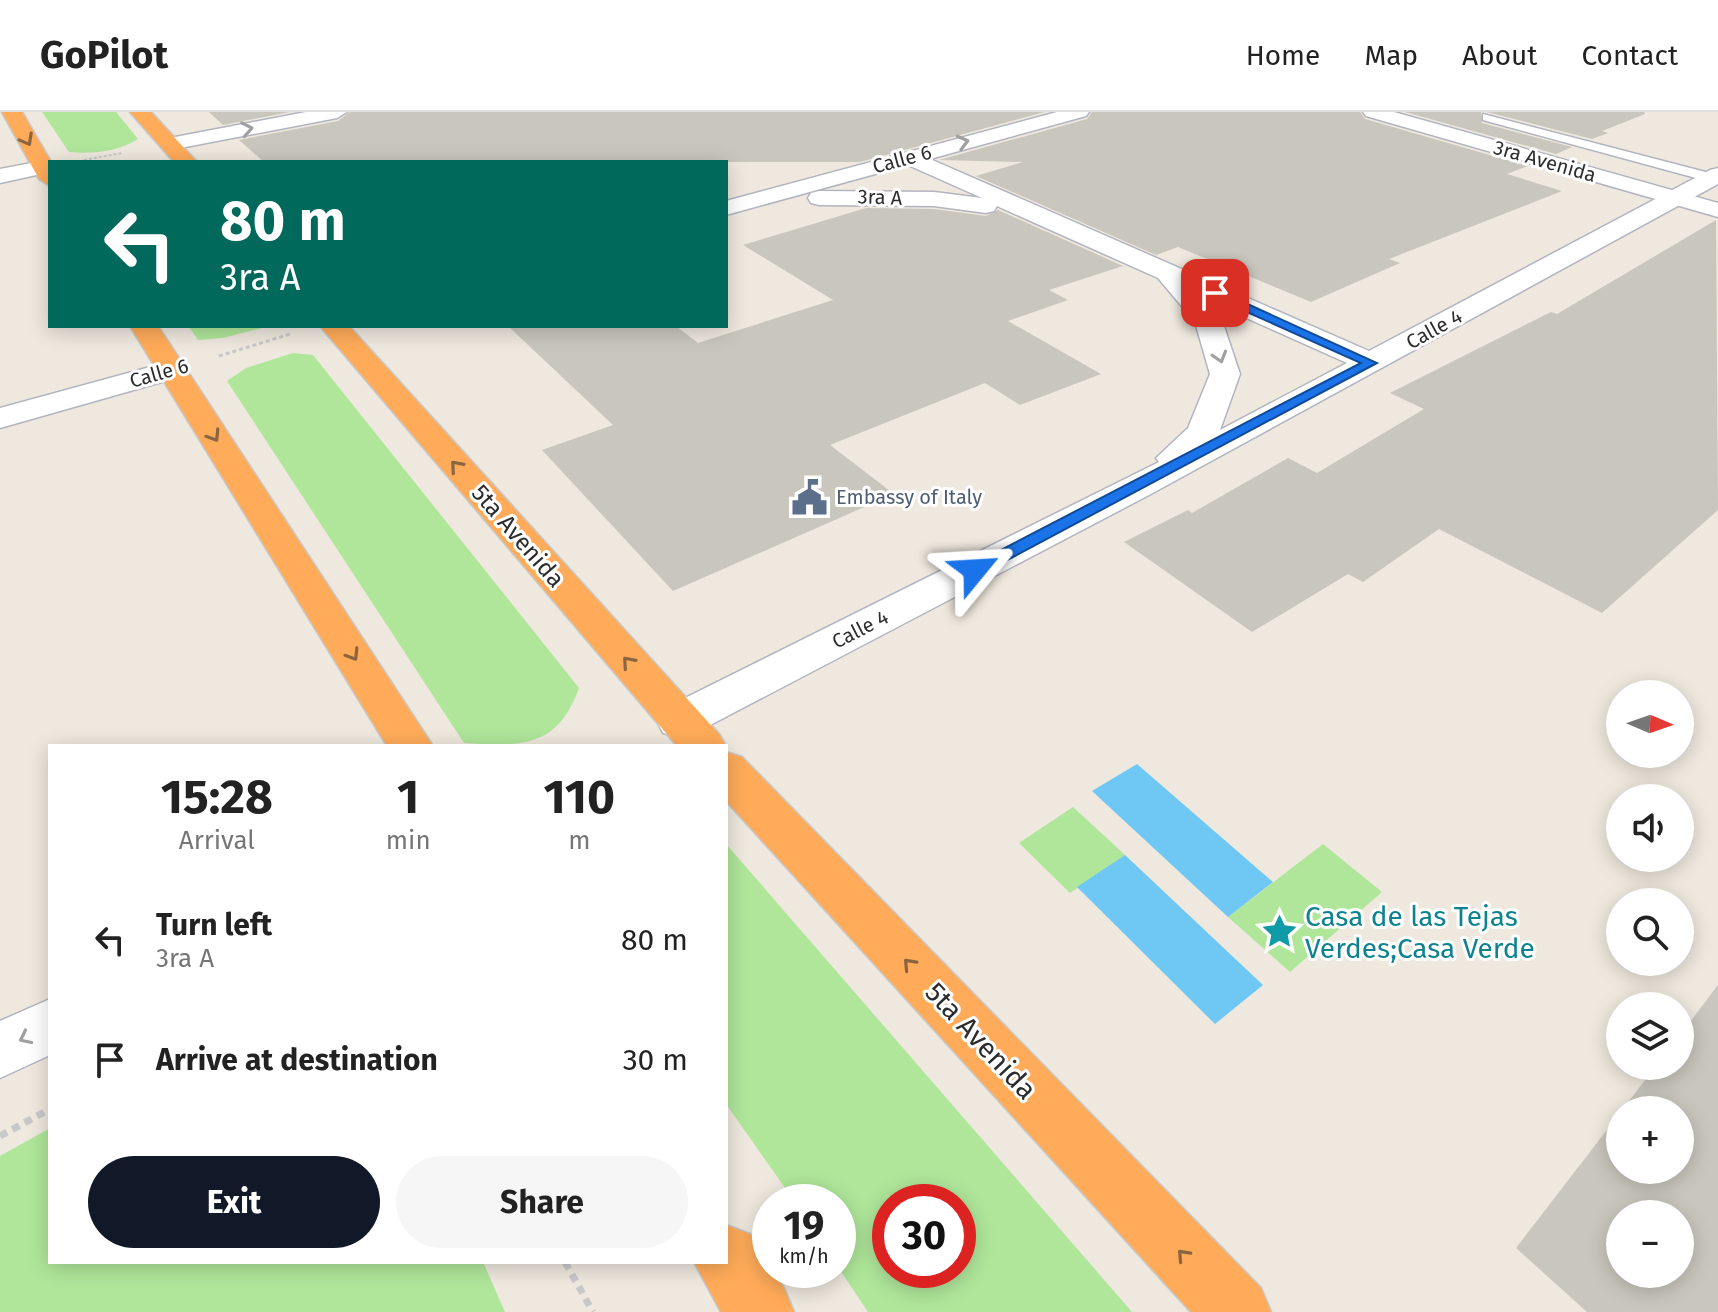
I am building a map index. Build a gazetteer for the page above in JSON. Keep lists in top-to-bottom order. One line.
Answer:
{"streets":{"highway":["5ta Avenida"],"street":["Calle 6","3ra Avenida","3ra A","Calle 4"]},"crossings":[["Calle 6","3ra A"],["Calle 6","5ta Avenida"],["3ra Avenida","Calle 4"],["3ra A","Calle 4"],["Calle 4","5ta Avenida"]],"places":{"public building":["Embassy of Italy"],"place":["Casa de las Tejas Verdes;Casa Verde"]},"north":"right","page":{"header":"GoPilot","nav":["Home","Map","About","Contact"],"turn":["80 m","3ra A"],"map_buttons":["+","−"],"eta":["15:28","Arrival","1","min","110","m"],"list":[{"name":"Turn left","note":"3ra A","value":"80 m"},{"name":"Arrive at destination","value":"30 m"}],"buttons":["Exit","Share"],"speed":"19 km/h","limit":"30"}}
